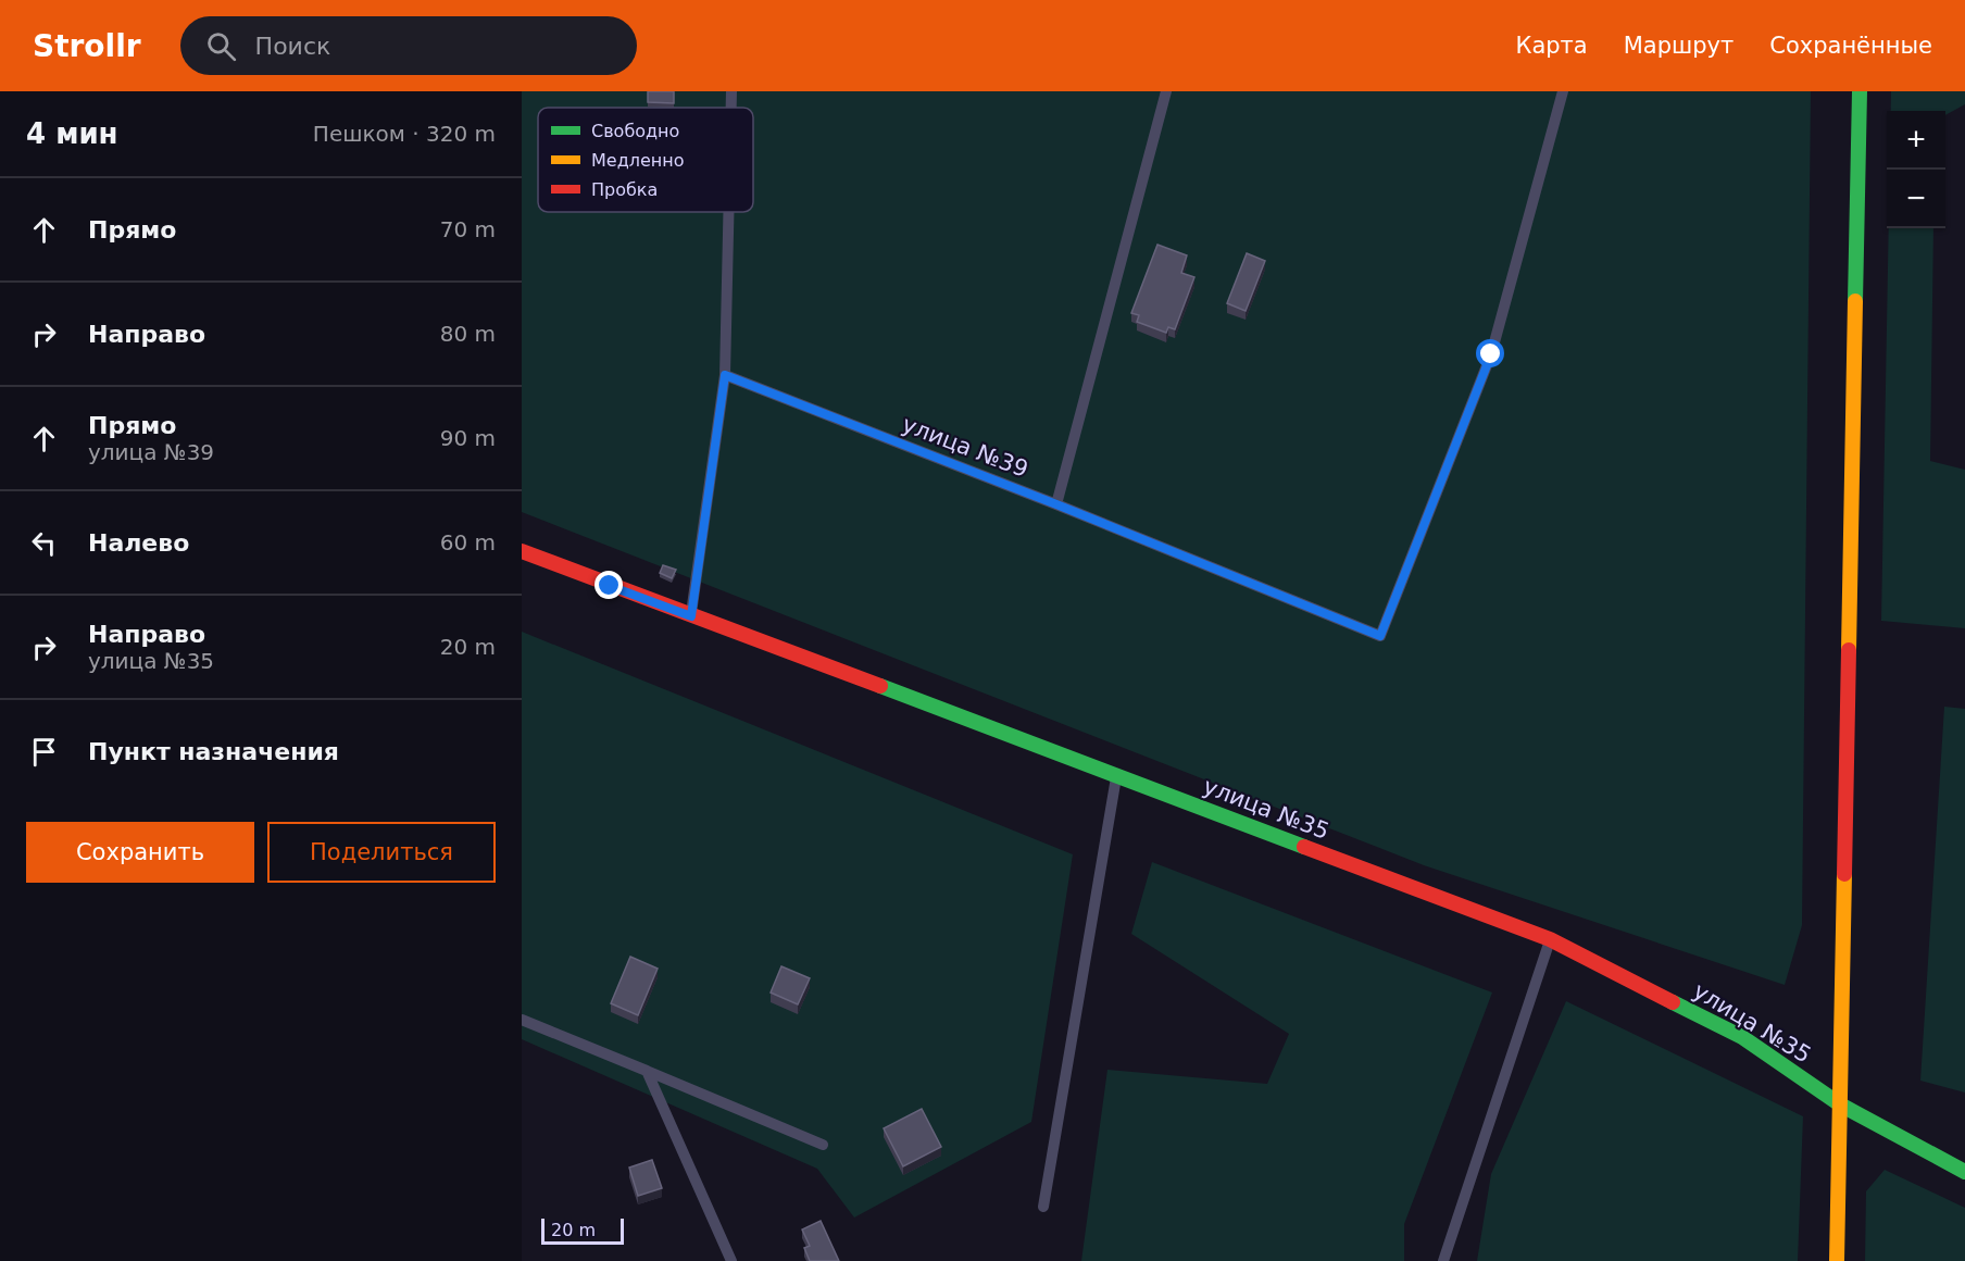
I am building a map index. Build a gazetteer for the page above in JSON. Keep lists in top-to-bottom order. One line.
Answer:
{"streets":{"street":["улица №35"],"lane":["улица №39"]},"legend":["Свободно","Медленно","Пробка"],"scale_bar":"20 m","page":{"header":"Strollr","search":"Поиск","nav":["Карта","Маршрут","Сохранённые"],"heading":["4 мин","Пешком · 320 m"],"map_buttons":["+","−"],"list":[["Прямо","70 m"],["Направо","80 m"],["Прямо","улица №39","90 m"],["Налево","60 m"],["Направо","улица №35","20 m"],"Пункт назначения"],"buttons":["Сохранить","Поделиться"],"scale":"20 m"}}
